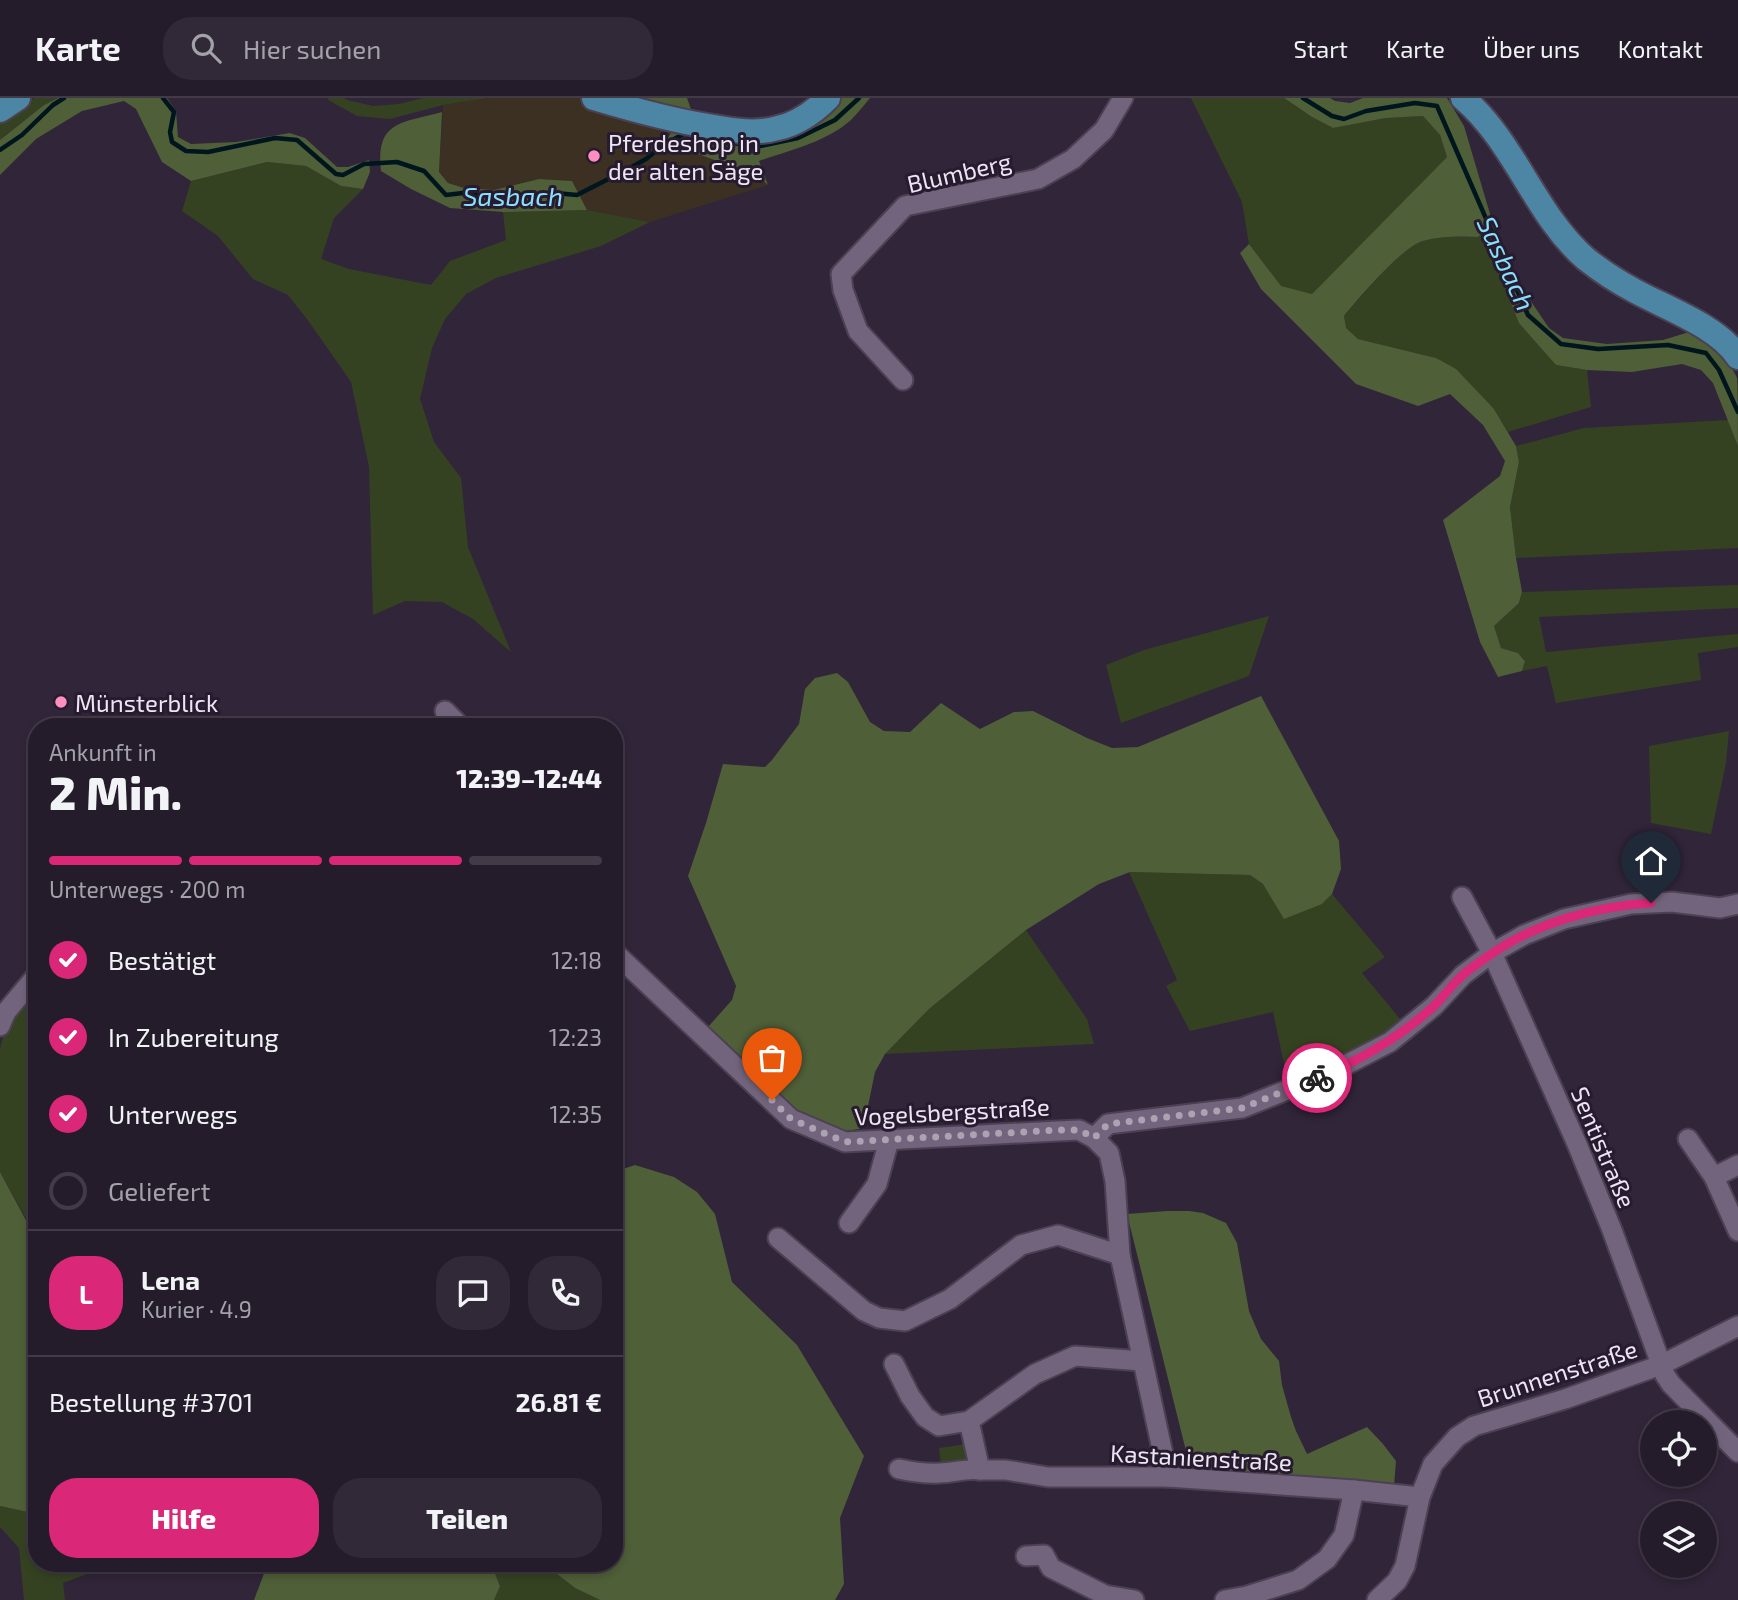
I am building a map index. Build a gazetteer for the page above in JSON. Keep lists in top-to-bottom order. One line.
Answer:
{"streets":{"street":["Blumberg","Vogelsbergstraße","Sentistraße","Brunnenstraße","Kastanienstraße"]},"crossings":[["Sentistraße","Brunnenstraße"],["Brunnenstraße","Kastanienstraße"]],"water":["Sasbach"],"places":["Pferdeshop in der alten Säge","Münsterblick"],"page":{"header":"Karte","search":"Hier suchen","nav":["Start","Karte","Über uns","Kontakt"],"heading":["2 Min.","Ankunft in","12:39–12:44"],"panel":["Lena","Kurier · 4.9","Bestellung #3701","26.81 €"],"bar":"Unterwegs · 200 m","list":[["Bestätigt","12:18"],["In Zubereitung","12:23"],["Unterwegs","12:35"],"Geliefert"],"round":"L","buttons":["Hilfe","Teilen"]}}
